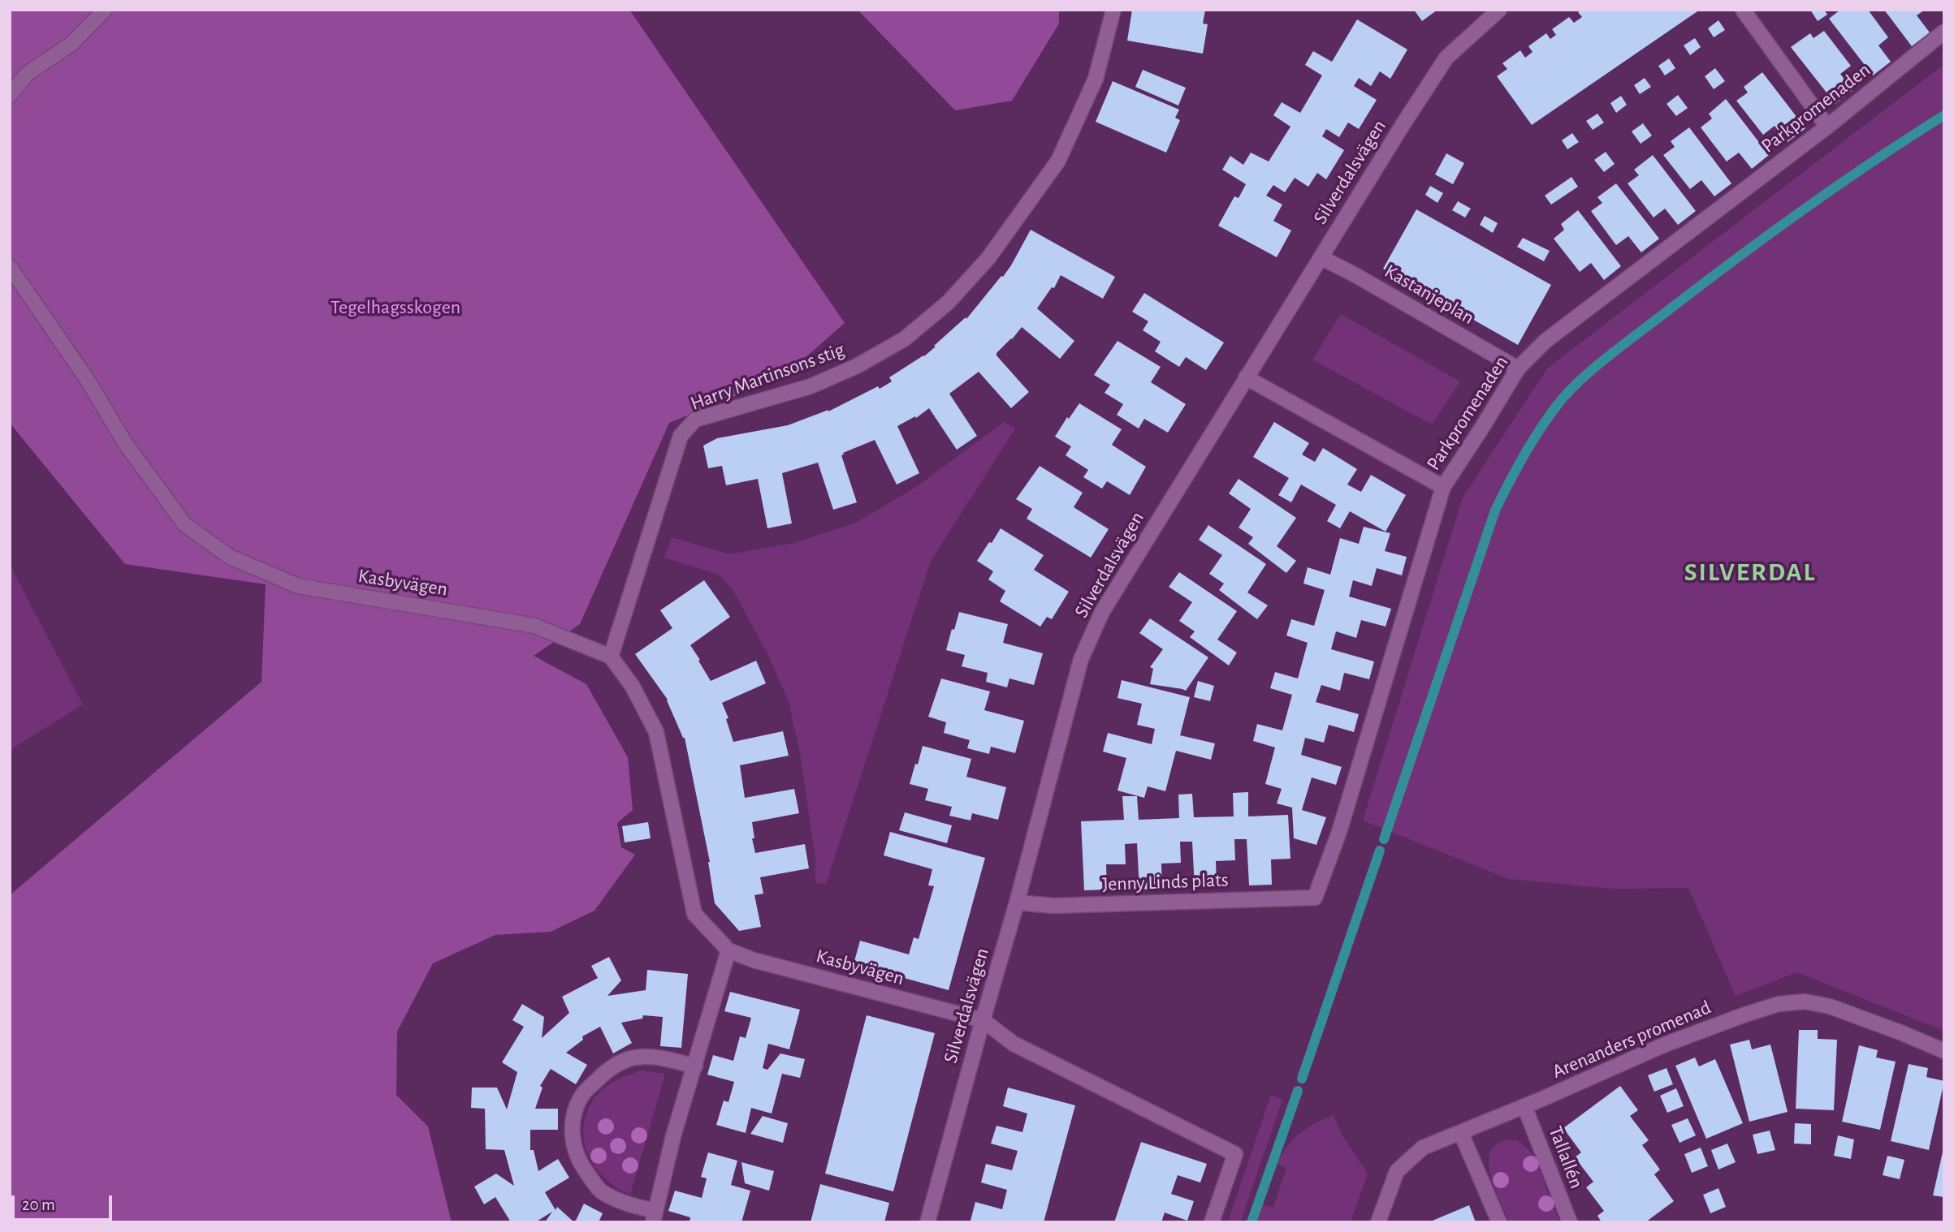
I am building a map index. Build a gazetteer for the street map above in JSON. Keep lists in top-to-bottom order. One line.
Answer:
{"streets":{"street":["Parkpromenaden","Silverdalsvägen","Kastanjeplan","Harry Martinsons stig","Kasbyvägen","Jenny Linds plats","Arenanders promenad","Tallallén"]},"crossings":[["Parkpromenaden","Kastanjeplan"],["Parkpromenaden","Jenny Linds plats"],["Silverdalsvägen","Kastanjeplan"],["Silverdalsvägen","Kasbyvägen"],["Silverdalsvägen","Jenny Linds plats"],["Harry Martinsons stig","Kasbyvägen"],["Arenanders promenad","Tallallén"]],"districts":["SILVERDAL"],"parks":["Tegelhagsskogen"],"scale_bar":"20 m"}
